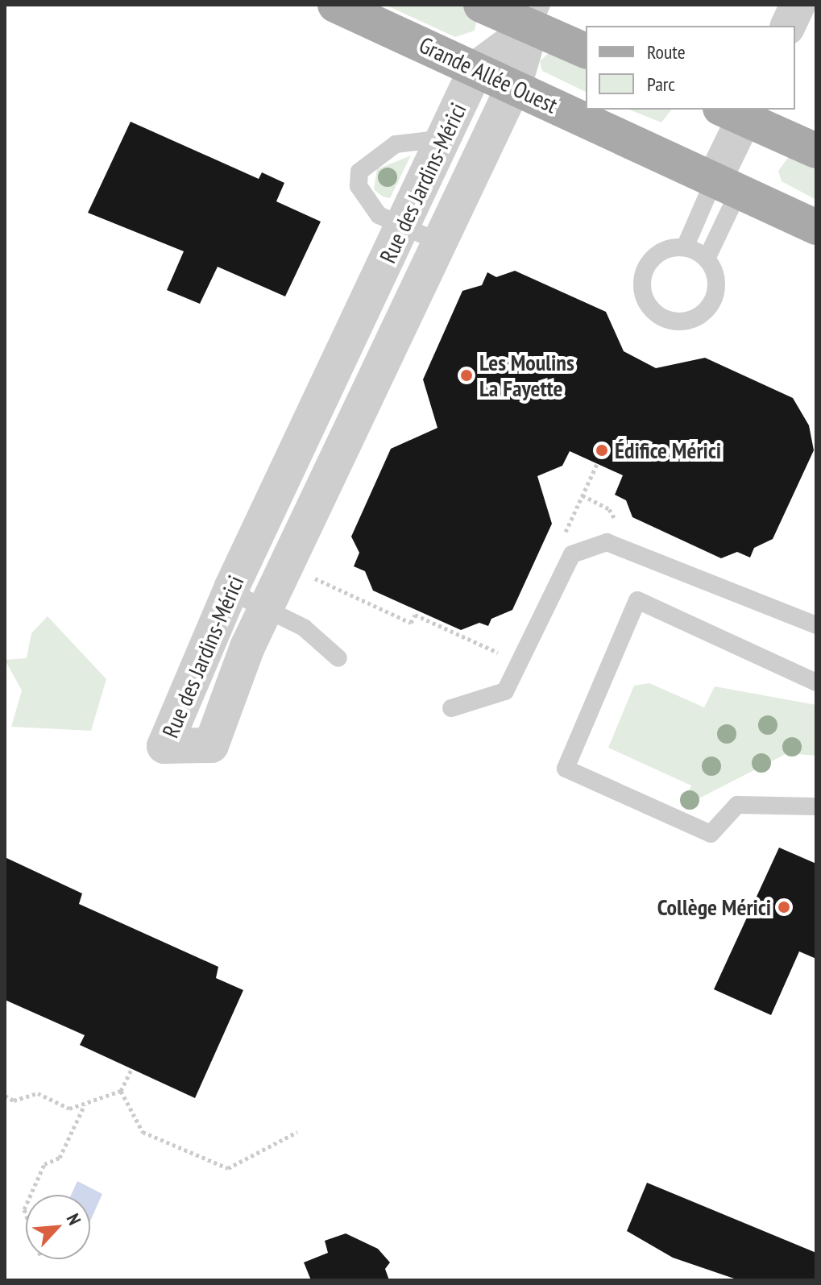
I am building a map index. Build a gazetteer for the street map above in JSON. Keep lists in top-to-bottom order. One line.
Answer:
{"streets":{"main road":["Grande Allée Ouest"],"street":["Rue des Jardins-Mérici"]},"crossings":[["Grande Allée Ouest","Rue des Jardins-Mérici"]],"places":["Les Moulins La Fayette","Édifice Mérici","Collège Mérici"],"legend":["Route","Parc"],"north":"top right"}
